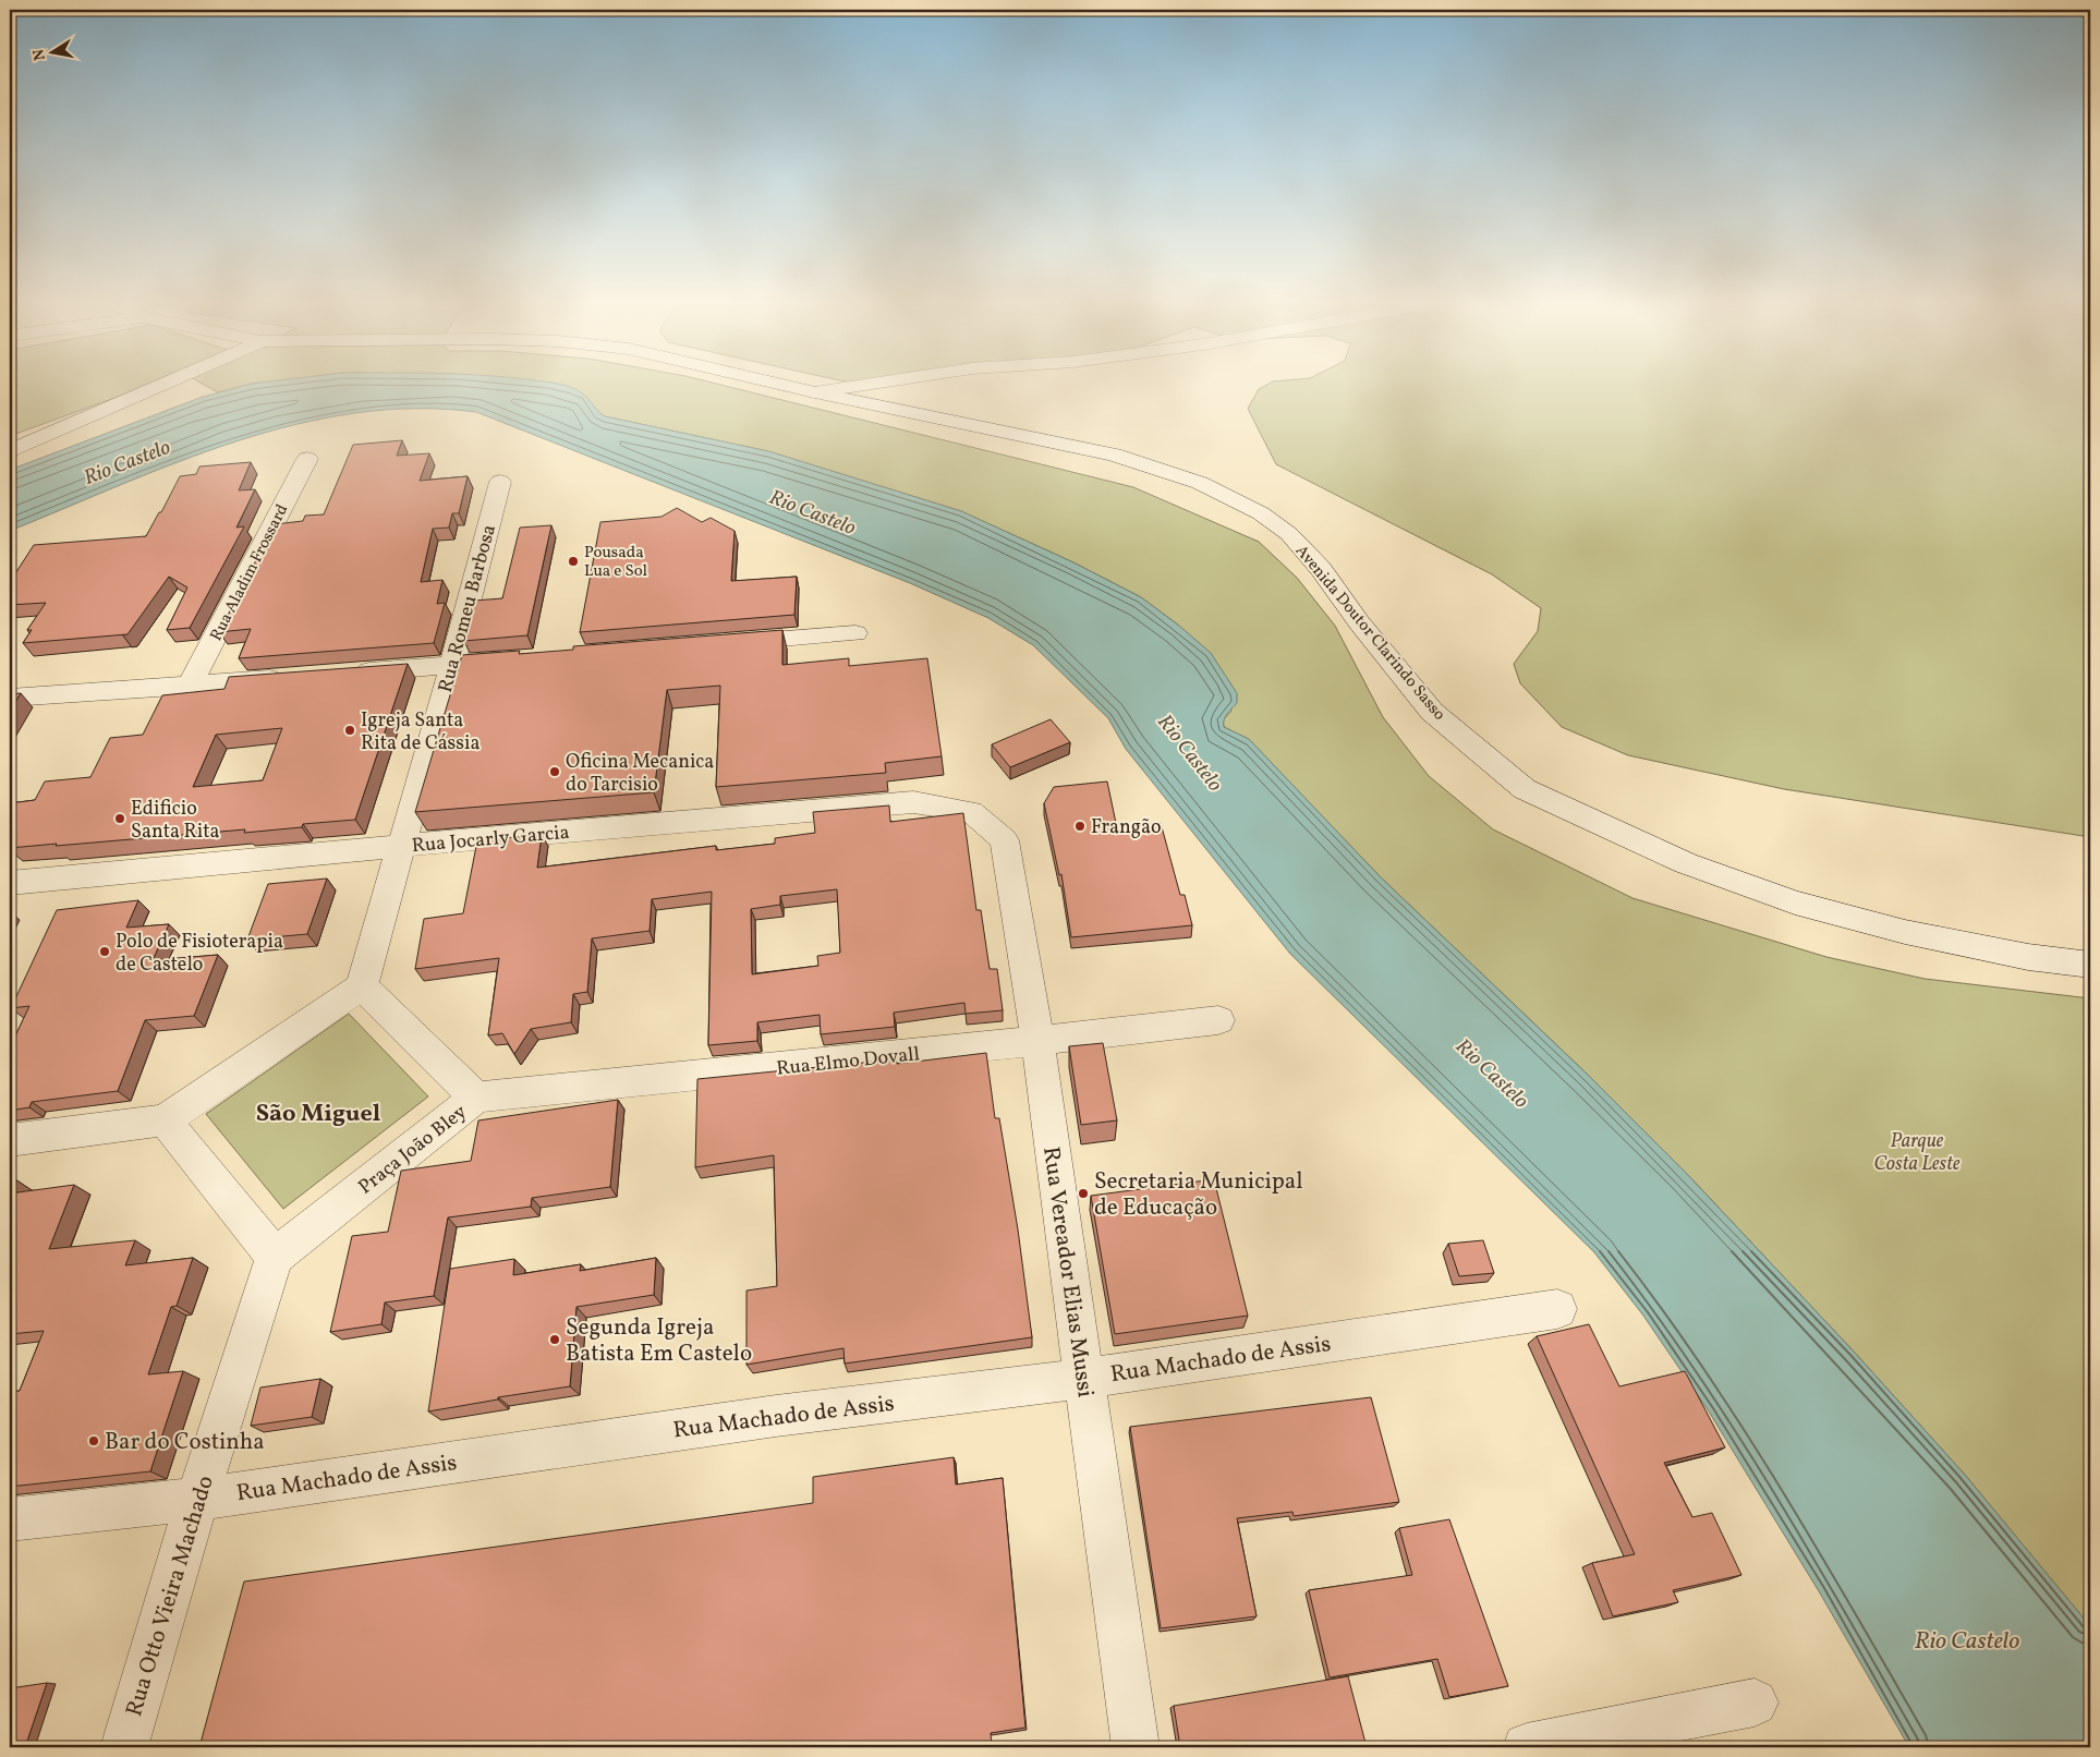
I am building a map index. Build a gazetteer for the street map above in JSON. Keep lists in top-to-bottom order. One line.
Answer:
{"streets":{"street":["Rua Aladim Frossard","Rua Romeu Barbosa","Avenida Doutor Clarindo Sasso","Rua Jocarly Garcia","Rua Elmo Dovall","Praça João Bley","Rua Vereador Elias Mussi","Rua Machado de Assis","Rua Otto Vieira Machado"]},"crossings":[["Rua Romeu Barbosa","Rua Jocarly Garcia"],["Rua Romeu Barbosa","Praça João Bley"],["Rua Jocarly Garcia","Rua Vereador Elias Mussi"],["Rua Elmo Dovall","Praça João Bley"],["Rua Elmo Dovall","Rua Vereador Elias Mussi"],["Praça João Bley","Rua Otto Vieira Machado"],["Rua Vereador Elias Mussi","Rua Machado de Assis"],["Rua Machado de Assis","Rua Otto Vieira Machado"]],"districts":["São Miguel"],"water":["Rio Castelo"],"parks":["Parque Costa Leste"],"places":["Pousada Lua e Sol","Igreja Santa Rita de Cássia","Oficina Mecanica do Tarcisio","Edificio Santa Rita","Frangão","Polo de Fisioterapia de Castelo","Secretaria Municipal de Educação","Segunda Igreja Batista Em Castelo","Bar do Costinha"],"north":"left"}
